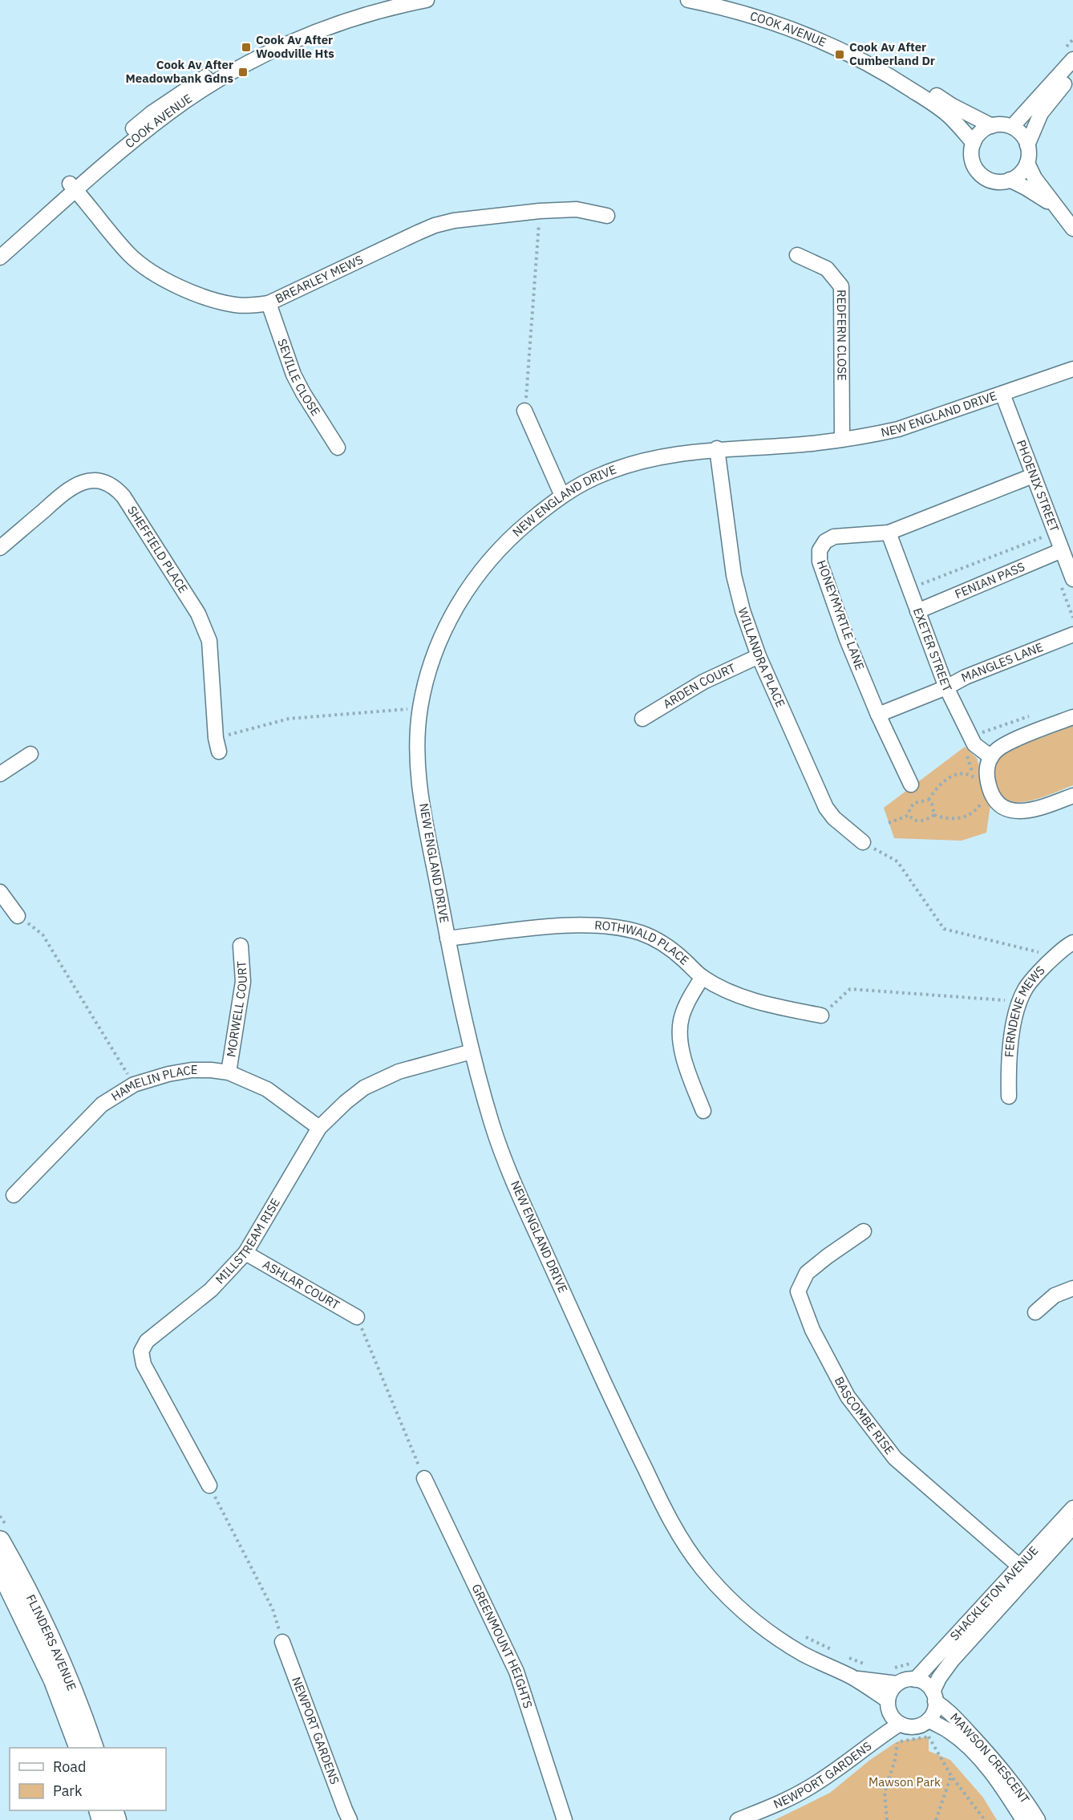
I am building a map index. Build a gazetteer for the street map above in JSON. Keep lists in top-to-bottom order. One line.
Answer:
{"streets":{"main road":["FLINDERS AVENUE"],"street":["COOK AVENUE","BREARLEY MEWS","REDFERN CLOSE","SEVILLE CLOSE","NEW ENGLAND DRIVE","PHOENIX STREET","SHEFFIELD PLACE","FENIAN PASS","HONEYMYRTLE LANE","EXETER STREET","WILLANDRA PLACE","MANGLES LANE","ARDEN COURT","ROTHWALD PLACE","MORWELL COURT","FERNDENE MEWS","HAMELIN PLACE","MILLSTREAM RISE","ASHLAR COURT","BASCOMBE RISE","SHACKLETON AVENUE","GREENMOUNT HEIGHTS","NEWPORT GARDENS","MAWSON CRESCENT"]},"crossings":[["COOK AVENUE","BREARLEY MEWS"],["BREARLEY MEWS","SEVILLE CLOSE"],["REDFERN CLOSE","NEW ENGLAND DRIVE"],["NEW ENGLAND DRIVE","PHOENIX STREET"],["NEW ENGLAND DRIVE","WILLANDRA PLACE"],["NEW ENGLAND DRIVE","ROTHWALD PLACE"],["NEW ENGLAND DRIVE","MILLSTREAM RISE"],["NEW ENGLAND DRIVE","SHACKLETON AVENUE"],["NEW ENGLAND DRIVE","NEWPORT GARDENS"],["NEW ENGLAND DRIVE","MAWSON CRESCENT"],["PHOENIX STREET","FENIAN PASS"],["PHOENIX STREET","HONEYMYRTLE LANE"],["FENIAN PASS","EXETER STREET"],["HONEYMYRTLE LANE","EXETER STREET"],["HONEYMYRTLE LANE","MANGLES LANE"],["EXETER STREET","MANGLES LANE"],["WILLANDRA PLACE","ARDEN COURT"],["MORWELL COURT","HAMELIN PLACE"],["HAMELIN PLACE","MILLSTREAM RISE"],["MILLSTREAM RISE","ASHLAR COURT"],["BASCOMBE RISE","SHACKLETON AVENUE"],["SHACKLETON AVENUE","NEWPORT GARDENS"],["SHACKLETON AVENUE","MAWSON CRESCENT"],["NEWPORT GARDENS","MAWSON CRESCENT"]],"parks":["Mawson Park"],"places":{"transit":["Cook Av After Woodville Hts","Cook Av After Cumberland Dr","Cook Av After Meadowbank Gdns"]},"legend":["Road","Park"]}
